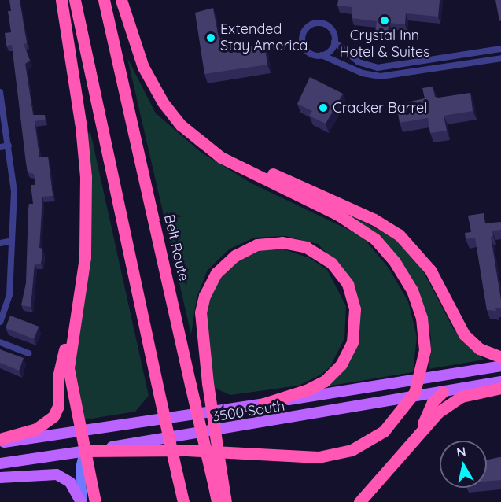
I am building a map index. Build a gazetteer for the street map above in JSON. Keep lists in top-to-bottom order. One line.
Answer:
{"streets":{"highway":["Belt Route"],"main road":["3500 South"]},"places":["Crystal Inn Hotel & Suites","Extended Stay America","Cracker Barrel"],"north":"top"}
